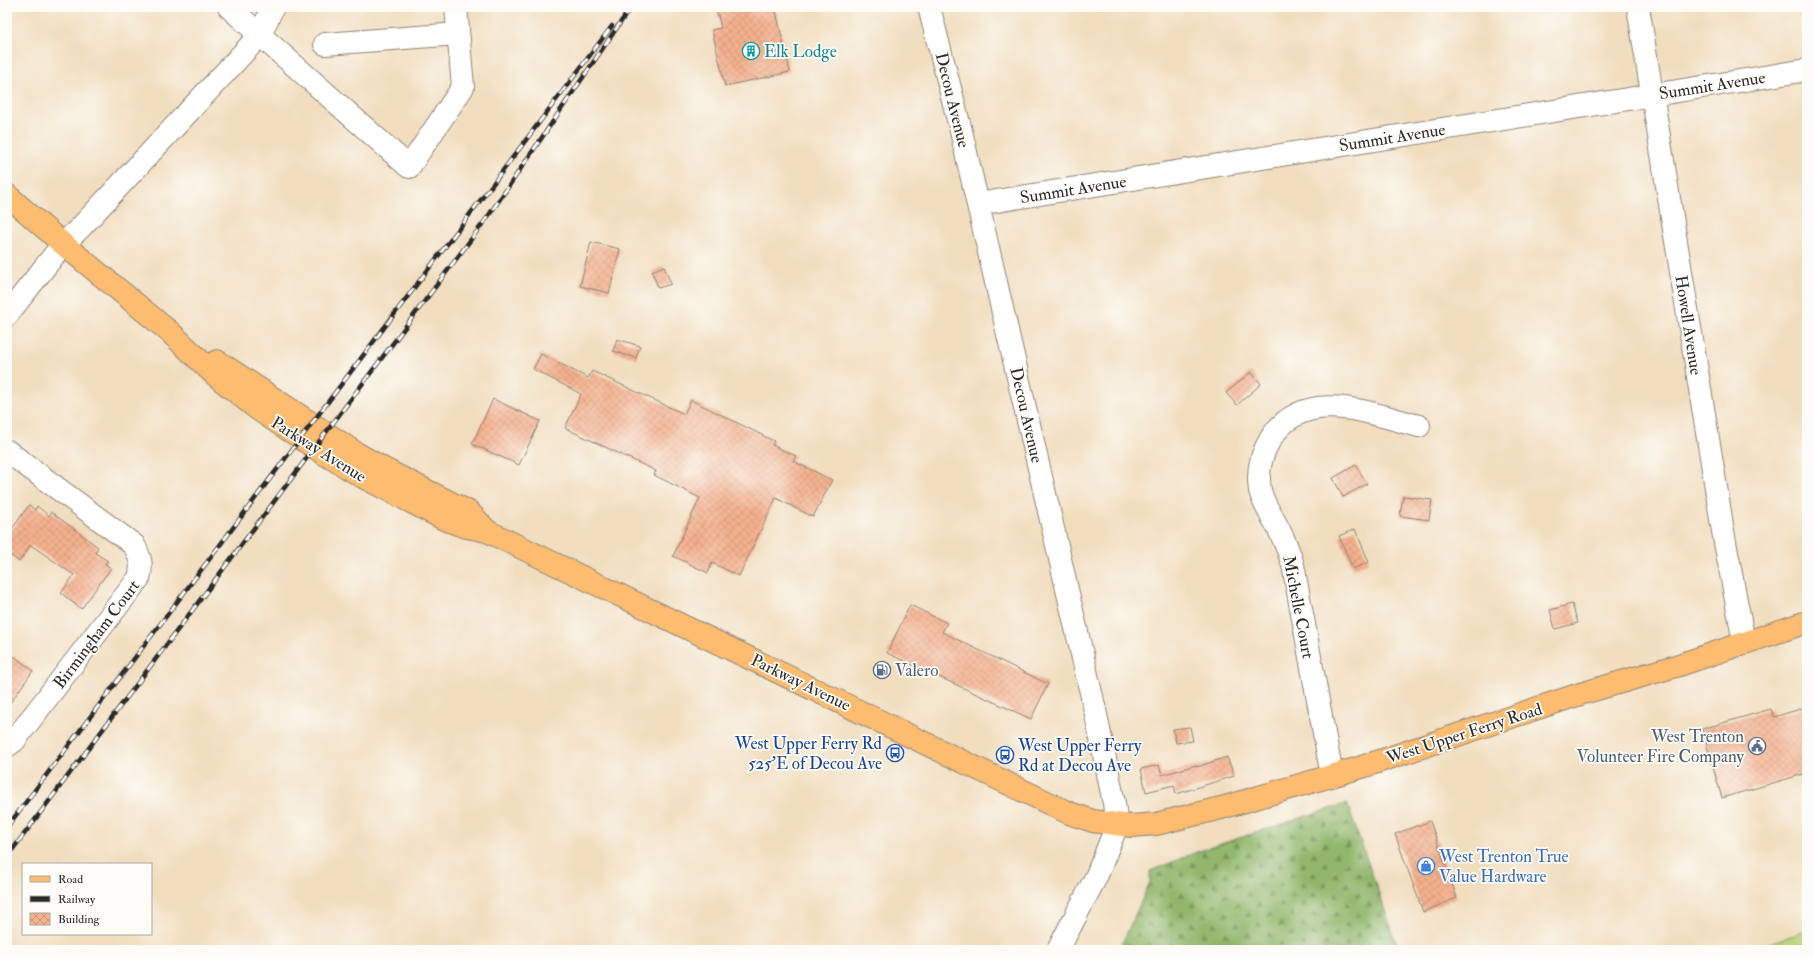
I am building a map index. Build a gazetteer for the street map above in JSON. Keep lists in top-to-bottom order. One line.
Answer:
{"streets":{"main road":["Parkway Avenue","West Upper Ferry Road"],"street":["Summit Avenue","Decou Avenue","Howell Avenue","Michelle Court","Birmingham Court"]},"crossings":[["Summit Avenue","Decou Avenue"],["Summit Avenue","Howell Avenue"],["Decou Avenue","Parkway Avenue"],["Decou Avenue","West Upper Ferry Road"],["Howell Avenue","West Upper Ferry Road"],["Parkway Avenue","West Upper Ferry Road"],["Michelle Court","West Upper Ferry Road"]],"places":{"building":["Elk Lodge"],"fuel station":["Valero"],"public building":["West Trenton Volunteer Fire Company"],"bus stop":["West Upper Ferry Rd 525'E of Decou Ave","West Upper Ferry Rd at Decou Ave"],"shop":["West Trenton True Value Hardware"]},"legend":["Road","Railway","Building"]}
